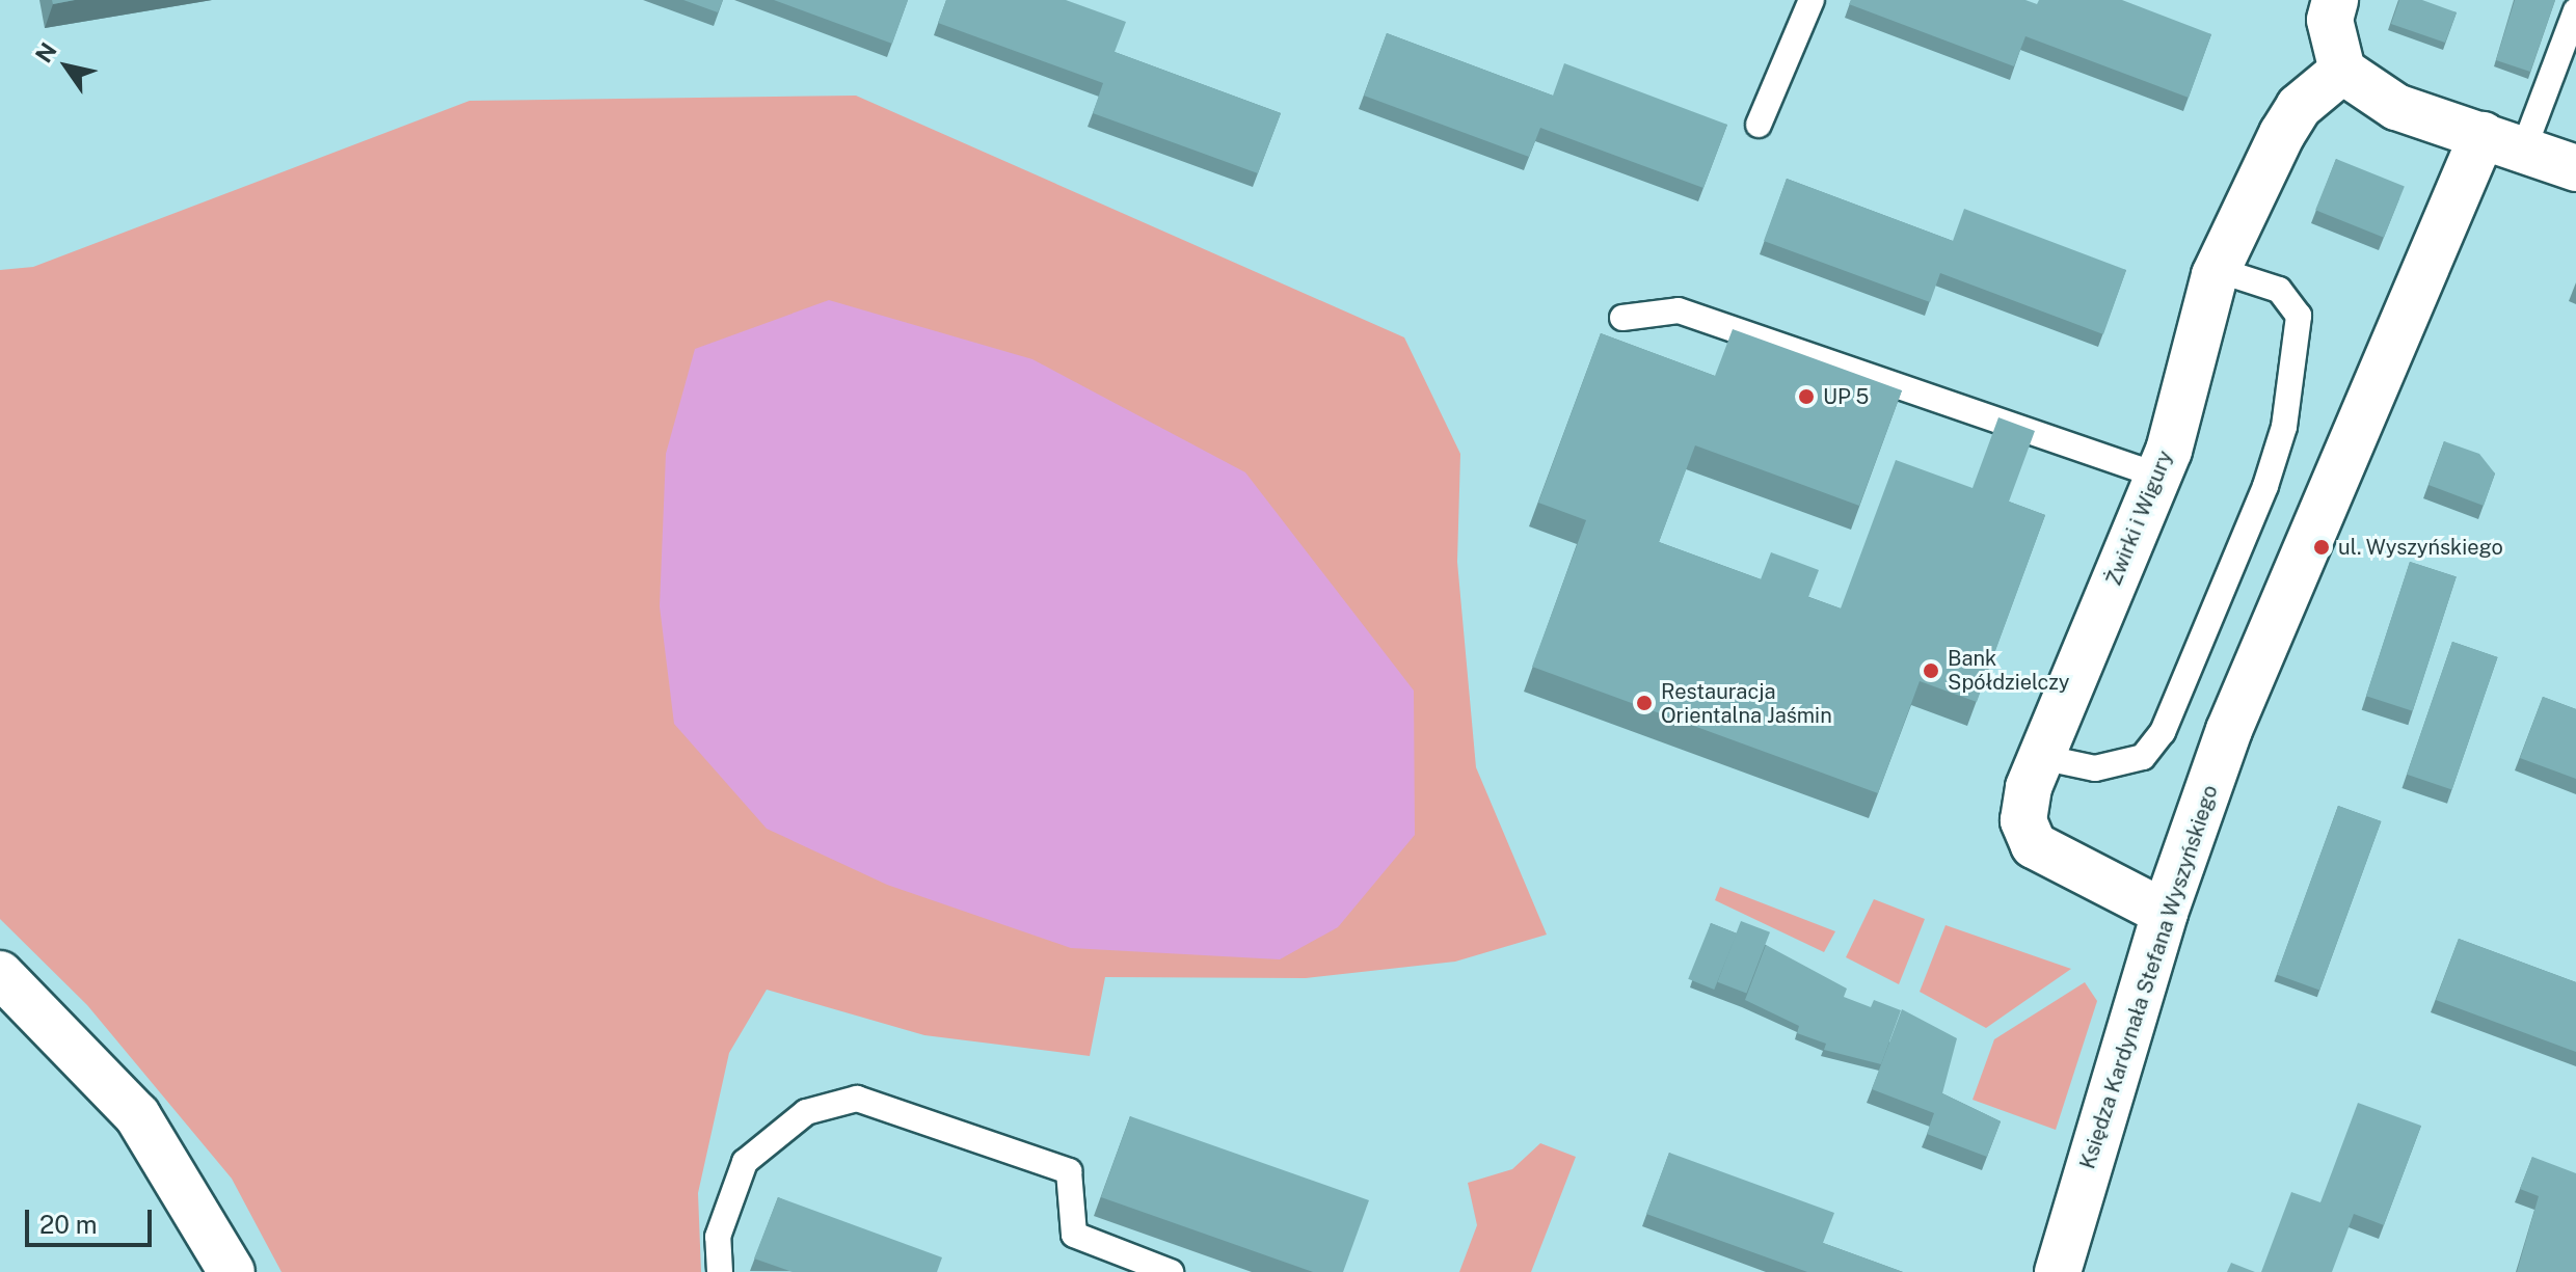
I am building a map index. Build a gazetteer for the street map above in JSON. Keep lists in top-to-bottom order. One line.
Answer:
{"streets":{"street":["Żwirki i Wigury","Księdza Kardynała Stefana Wyszyńskiego"]},"crossings":[["Żwirki i Wigury","Księdza Kardynała Stefana Wyszyńskiego"]],"places":["UP 5","ul. Wyszyńskiego","Bank Spółdzielczy","Restauracja Orientalna Jaśmin"],"scale_bar":"20 m","north":"top left"}
